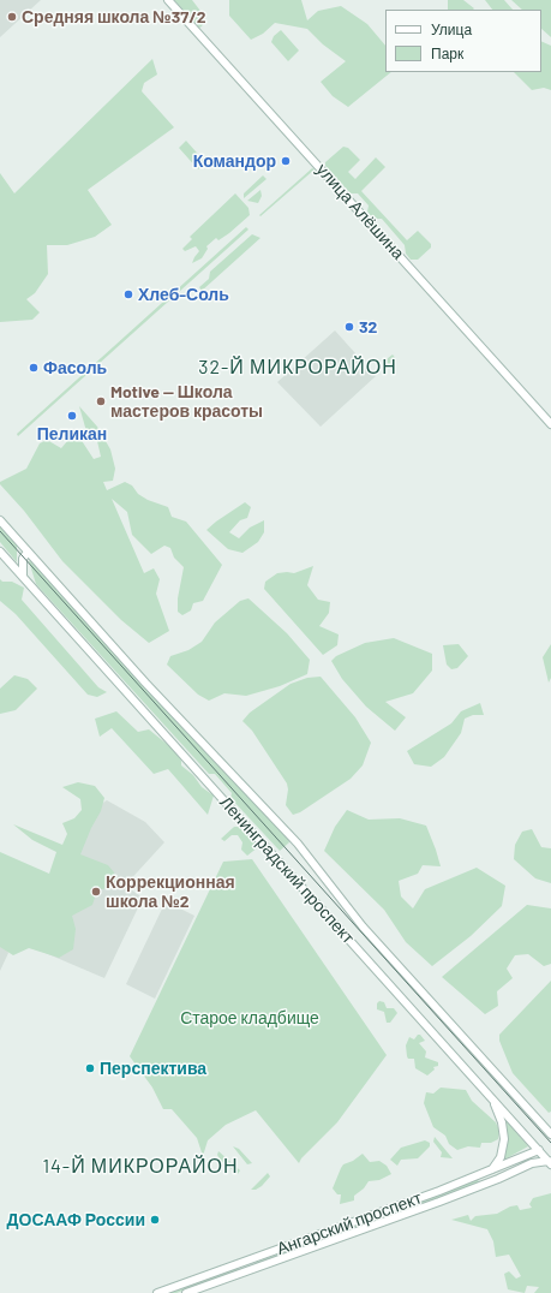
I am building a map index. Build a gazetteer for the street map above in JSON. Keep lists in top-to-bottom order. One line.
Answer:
{"streets":{"main road":["улица Алёшина","Ленинградский проспект","Ангарский проспект"]},"crossings":[["Ленинградский проспект","Ангарский проспект"]],"districts":["32-Й МИКРОРАЙОН","14-Й МИКРОРАЙОН"],"parks":["Старое кладбище"],"places":["Средняя школа №37/2","Командор","Хлеб-Соль","32","Фасоль","Motive — Школа мастеров красоты","Пеликан","Коррекционная школа №2","Перспектива","ДОСААФ России"],"legend":["Улица","Парк"]}
